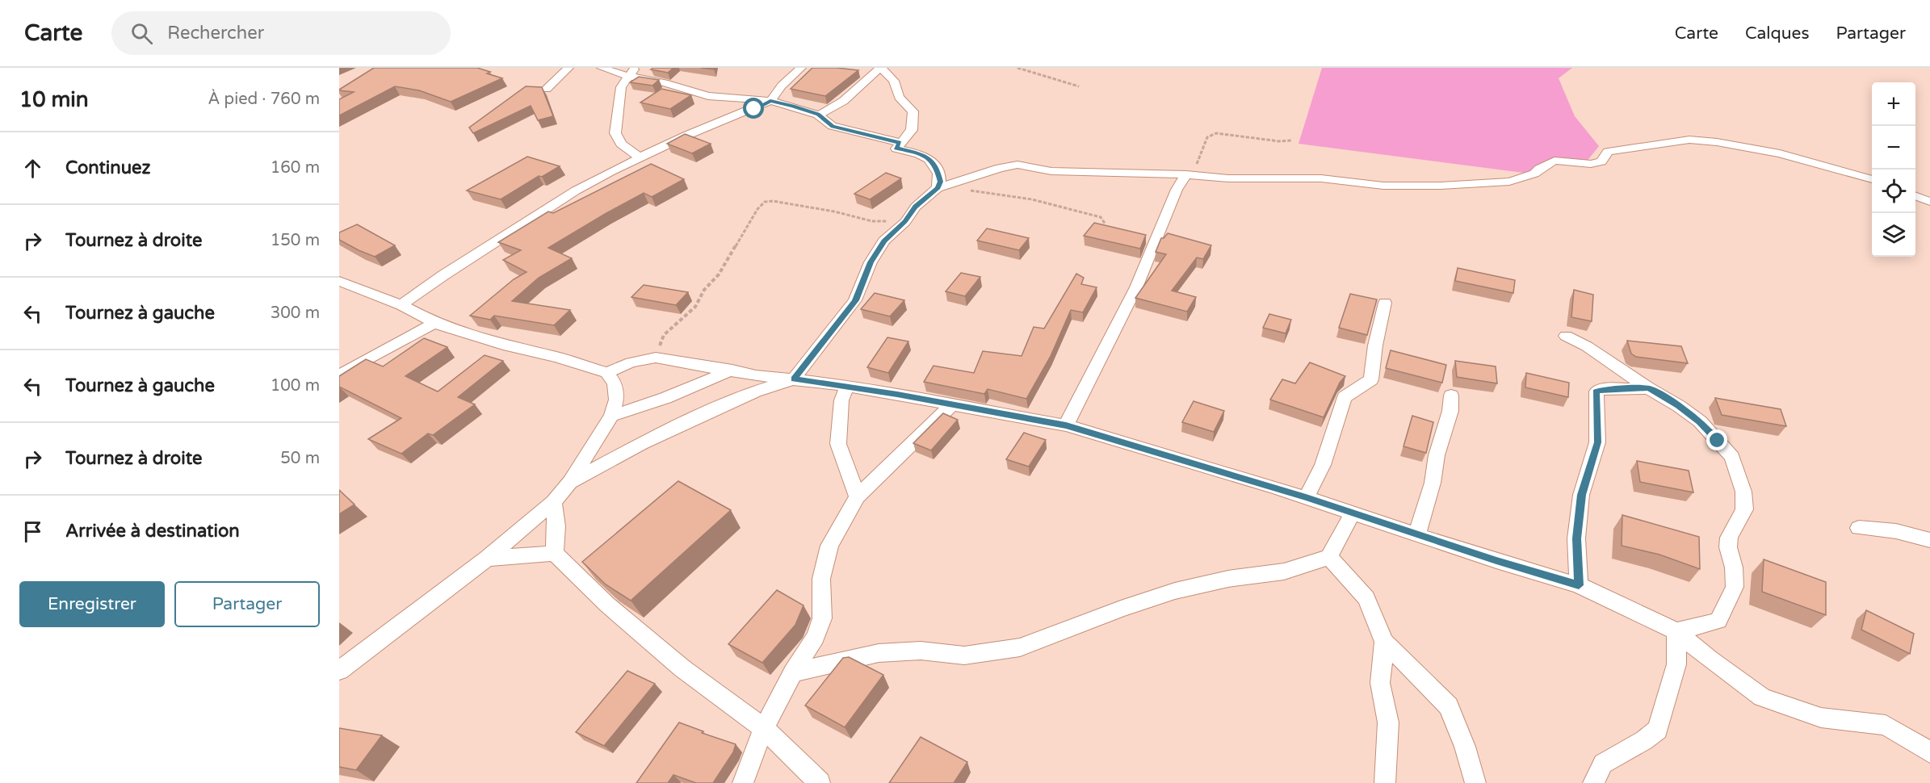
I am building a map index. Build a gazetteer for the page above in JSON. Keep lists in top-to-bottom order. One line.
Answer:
{"page":{"header":"Carte","search":"Rechercher","nav":["Carte","Calques","Partager"],"heading":["10 min","À pied · 760 m"],"map_buttons":["+","−"],"list":[["Continuez","160 m"],["Tournez à droite","150 m"],["Tournez à gauche","300 m"],["Tournez à gauche","100 m"],["Tournez à droite","50 m"],"Arrivée à destination"],"buttons":["Enregistrer","Partager"]}}
